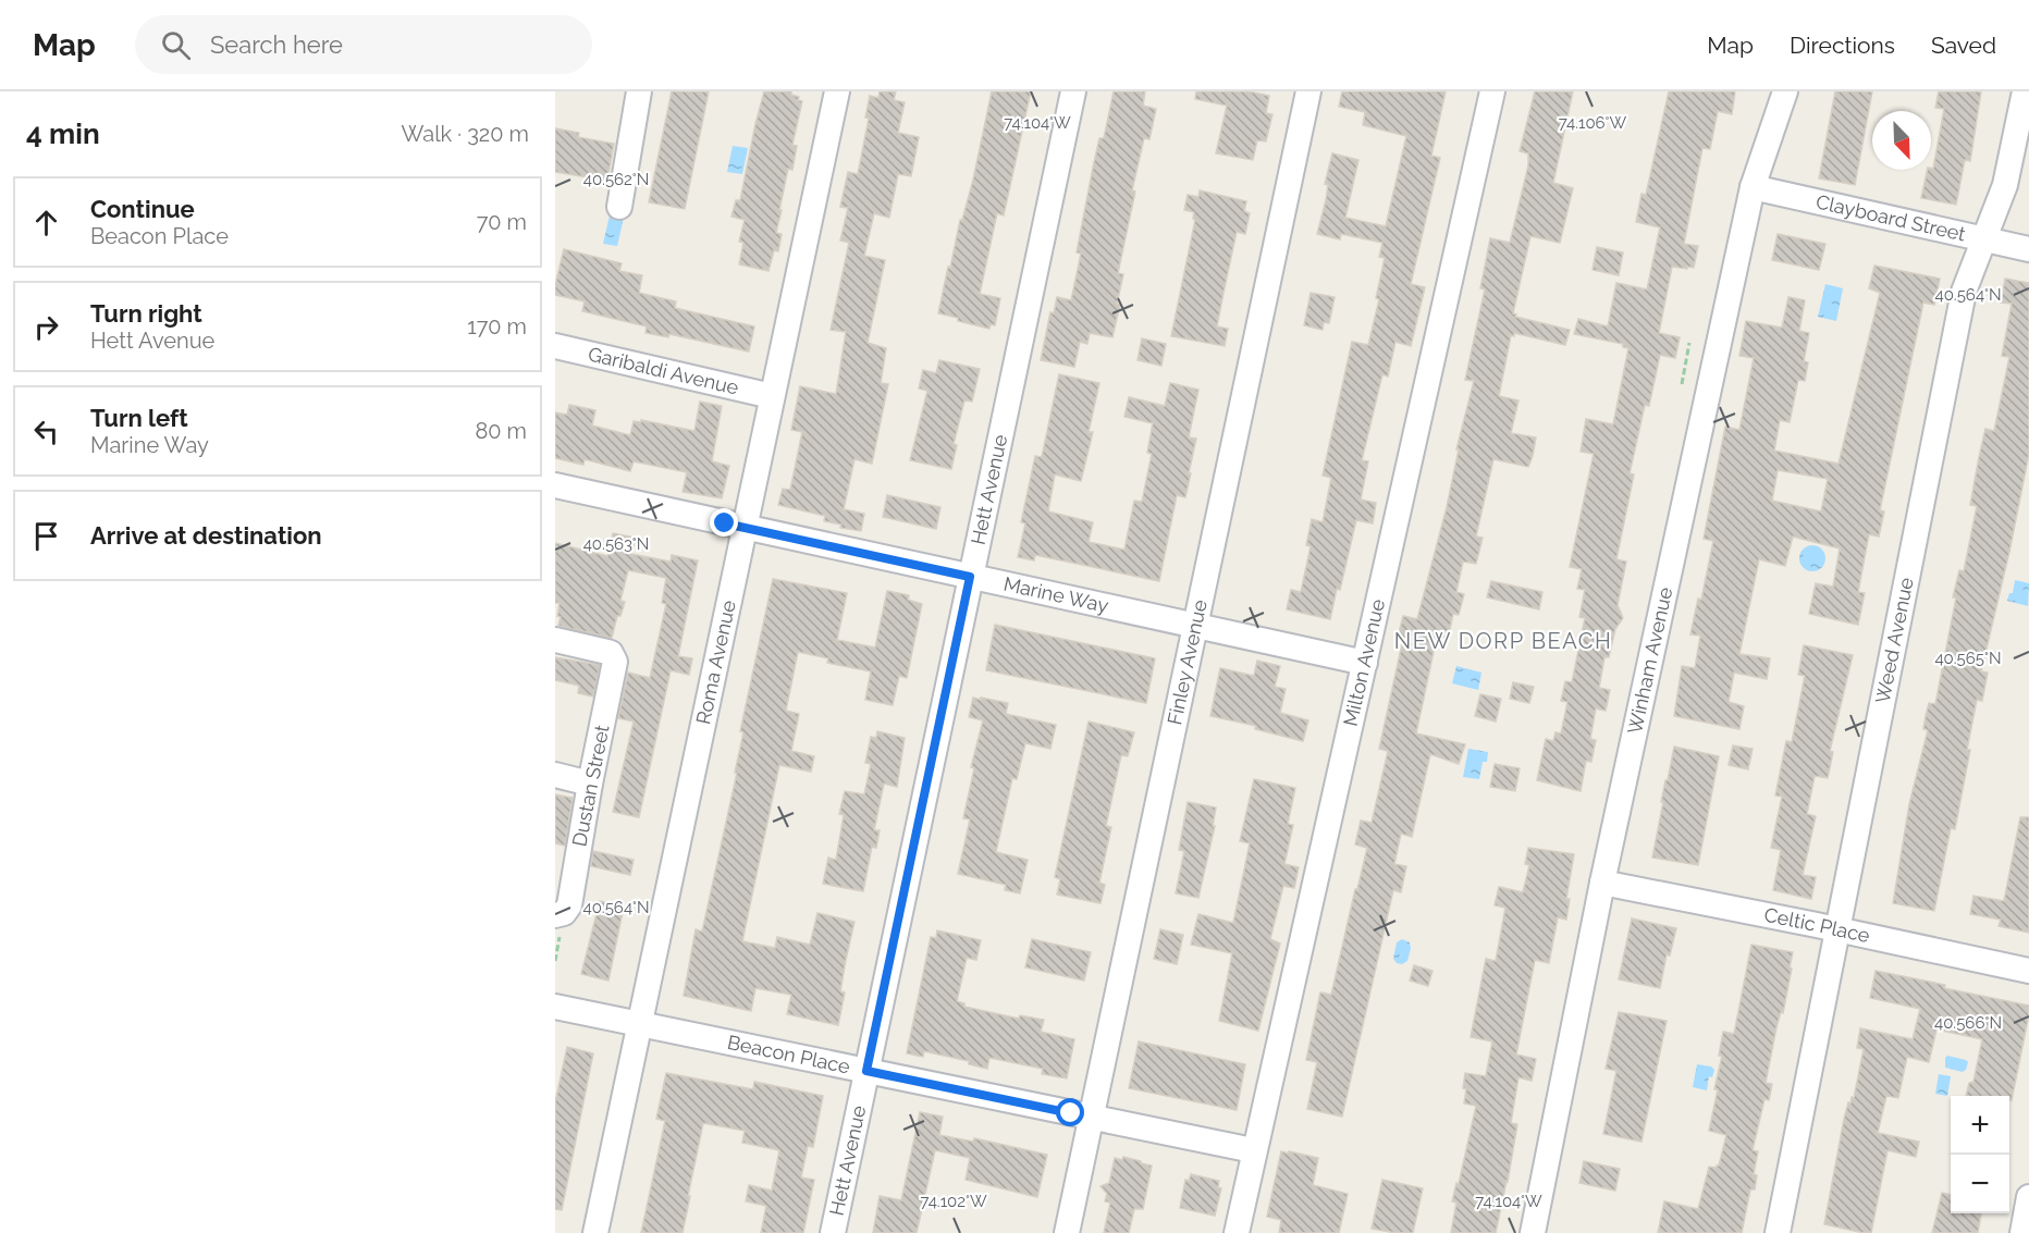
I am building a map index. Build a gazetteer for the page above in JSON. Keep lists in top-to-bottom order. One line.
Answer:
{"streets":{"street":["Clayboard Street","Garibaldi Avenue","Hett Avenue","Marine Way","Weed Avenue","Winham Avenue","Roma Avenue","Finley Avenue","Milton Avenue","Dustan Street","Celtic Place","Beacon Place"]},"crossings":[["Clayboard Street","Weed Avenue"],["Clayboard Street","Winham Avenue"],["Garibaldi Avenue","Roma Avenue"],["Hett Avenue","Marine Way"],["Hett Avenue","Beacon Place"],["Marine Way","Roma Avenue"],["Marine Way","Finley Avenue"],["Marine Way","Milton Avenue"],["Weed Avenue","Celtic Place"],["Winham Avenue","Celtic Place"],["Roma Avenue","Beacon Place"],["Finley Avenue","Beacon Place"],["Milton Avenue","Beacon Place"]],"districts":["NEW DORP BEACH"],"north":"bottom right","page":{"header":"Map","search":"Search here","nav":["Map","Directions","Saved"],"heading":["4 min","Walk · 320 m"],"list":[["Continue","Beacon Place","70 m"],["Turn right","Hett Avenue","170 m"],["Turn left","Marine Way","80 m"],"Arrive at destination"],"map_buttons":["+","−"]},"coordinates":["74.104°W","74.106°W","40.562°N","40.564°N","40.563°N","40.565°N","40.566°N","74.102°W"]}
